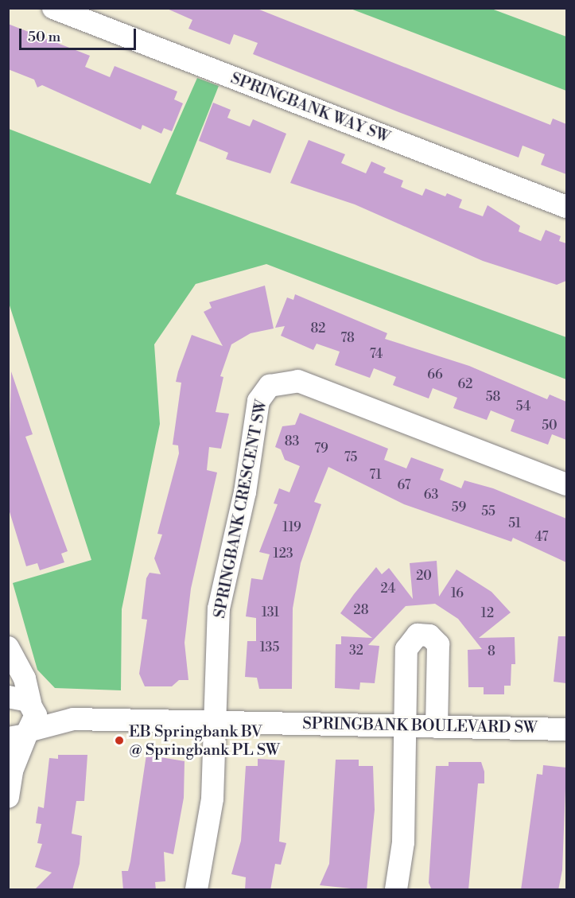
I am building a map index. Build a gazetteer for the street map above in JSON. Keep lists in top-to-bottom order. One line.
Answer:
{"streets":{"street":["SPRINGBANK WAY SW","SPRINGBANK CRESCENT SW","SPRINGBANK BOULEVARD SW"]},"crossings":[["SPRINGBANK CRESCENT SW","SPRINGBANK BOULEVARD SW"]],"places":["EB Springbank BV @ Springbank PL SW"],"house_numbers":["82","78","74","66","62","58","54","50","83","79","75","71","67","63","59","55","51","119","47","123","20","24","16","28","131","12","135","32","8"],"scale_bar":"50 m"}
